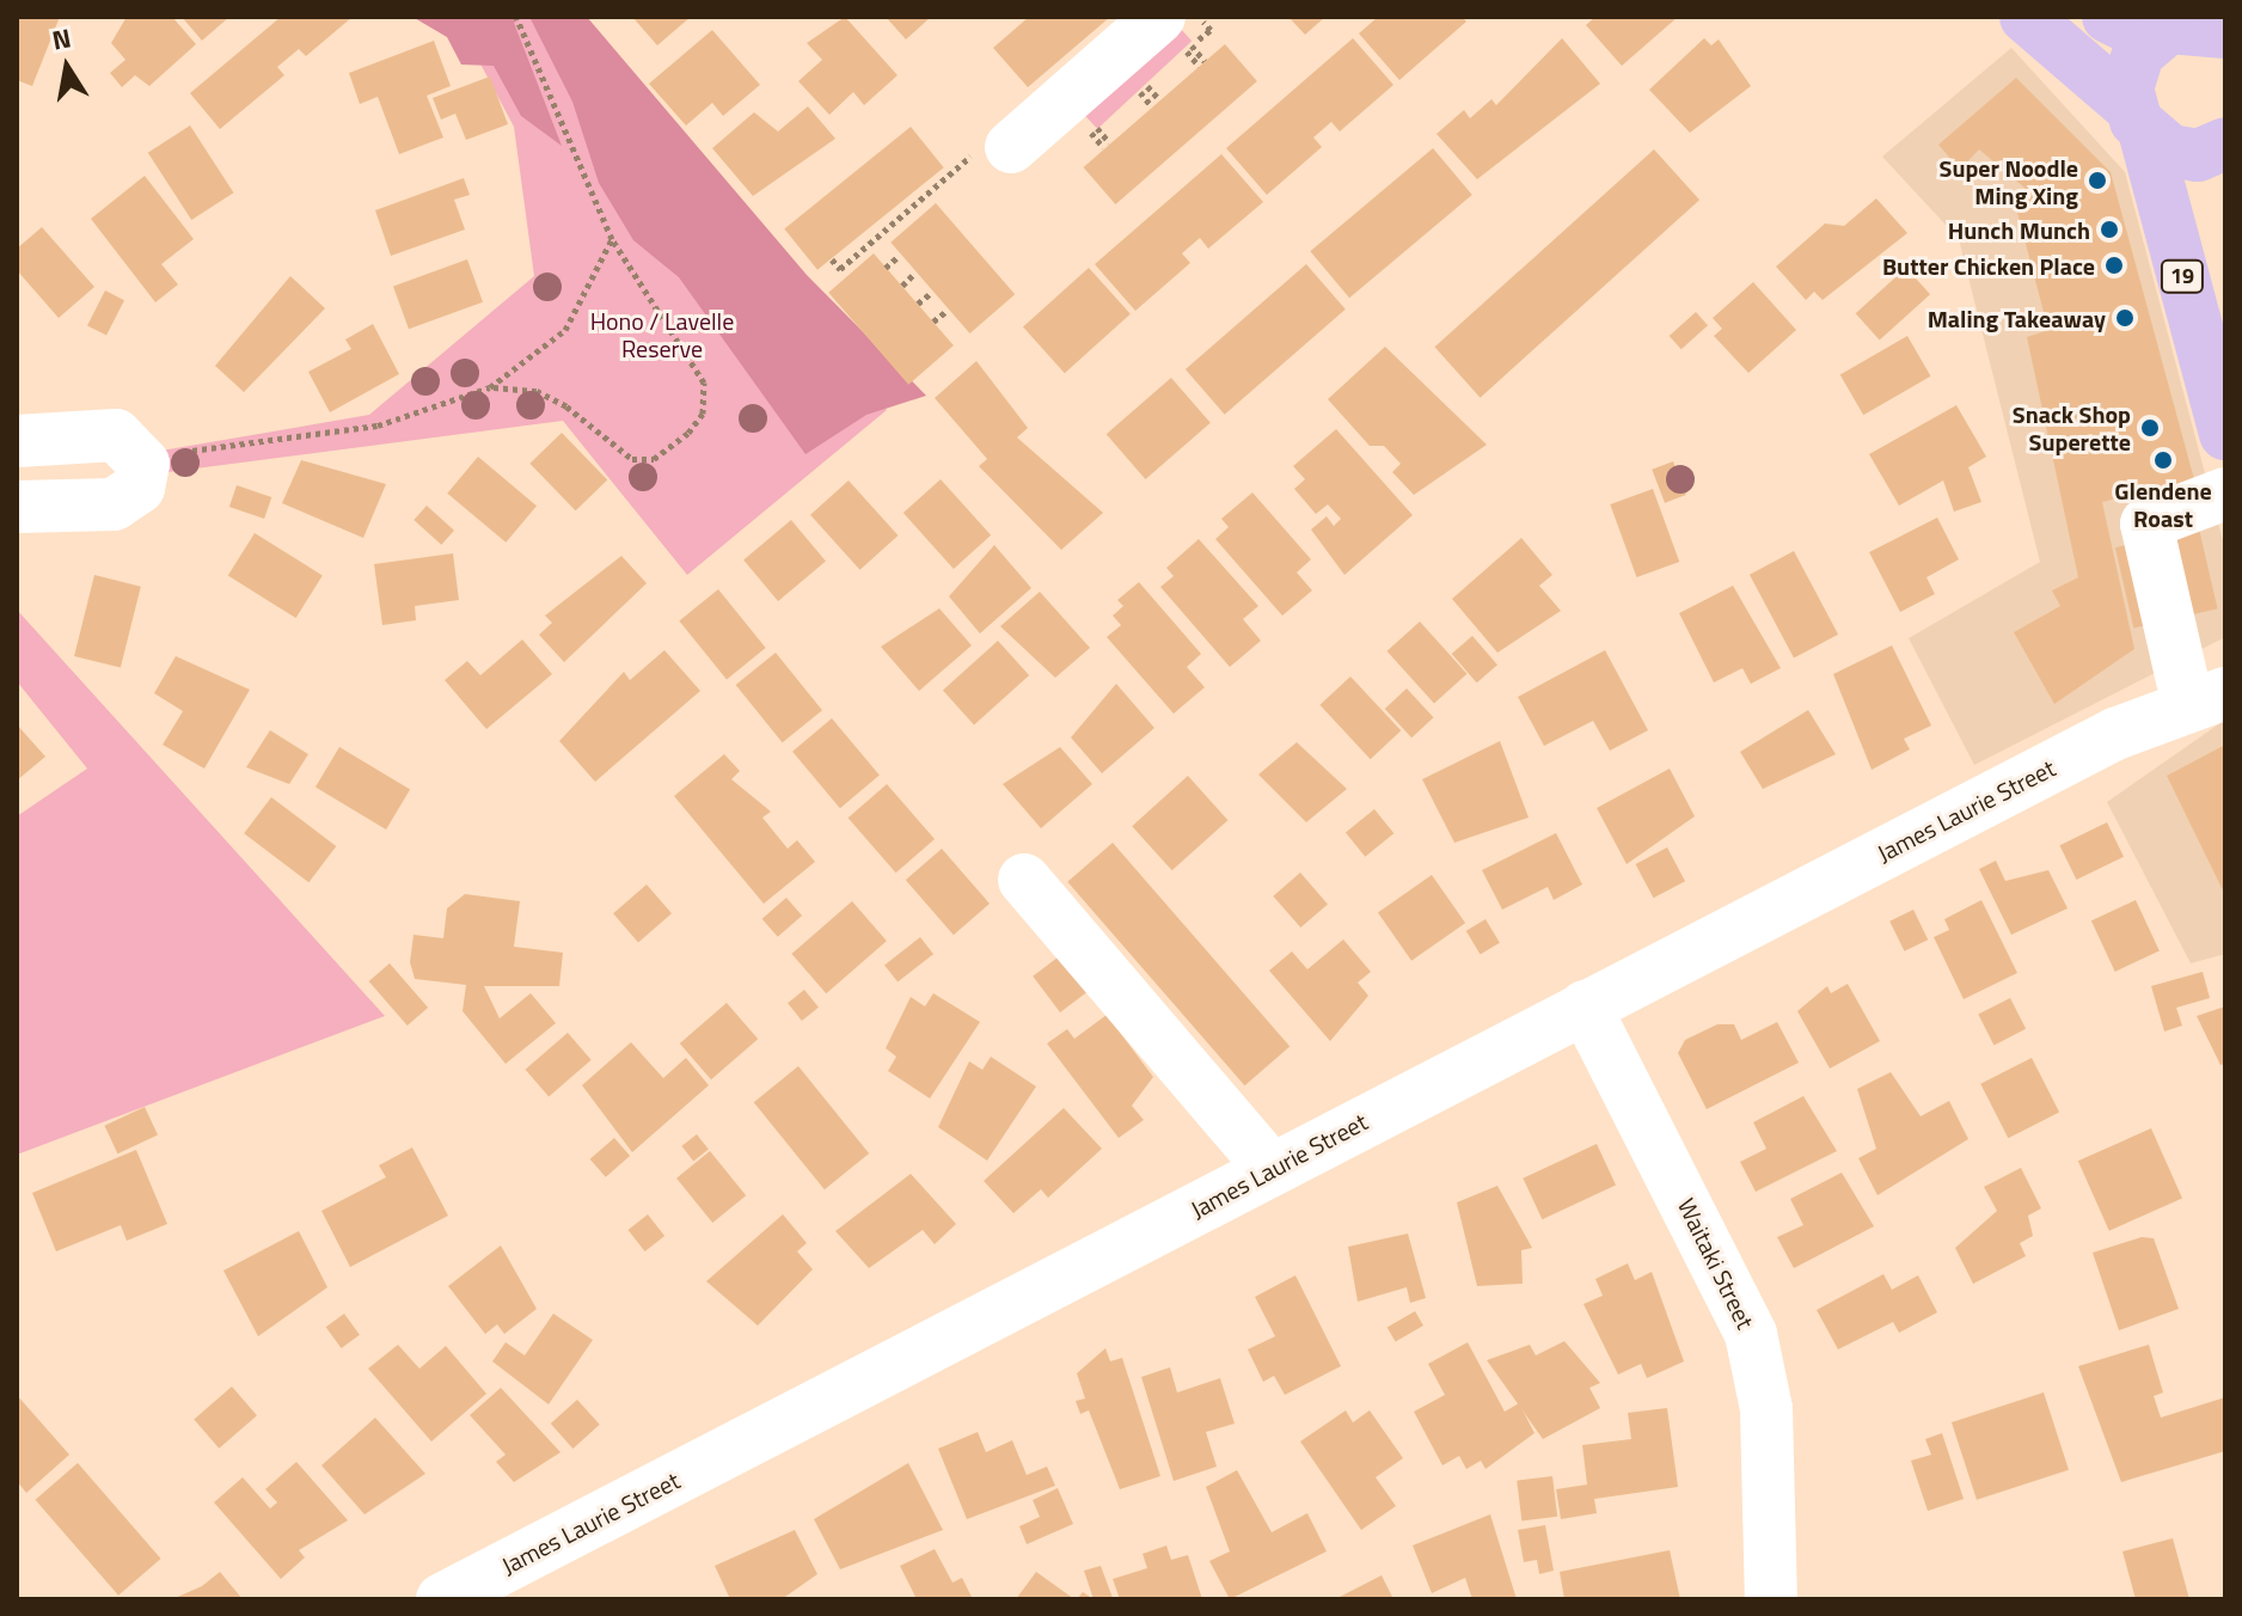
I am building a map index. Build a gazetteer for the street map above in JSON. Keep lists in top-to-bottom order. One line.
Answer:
{"streets":{"main road":["19"],"street":["James Laurie Street","Waitaki Street"]},"crossings":[["James Laurie Street","Waitaki Street"]],"parks":["Hono / Lavelle Reserve"],"places":["Super Noodle Ming Xing","Hunch Munch","Butter Chicken Place","Maling Takeaway","Snack Shop Superette","Glendene Roast"],"north":"top"}
